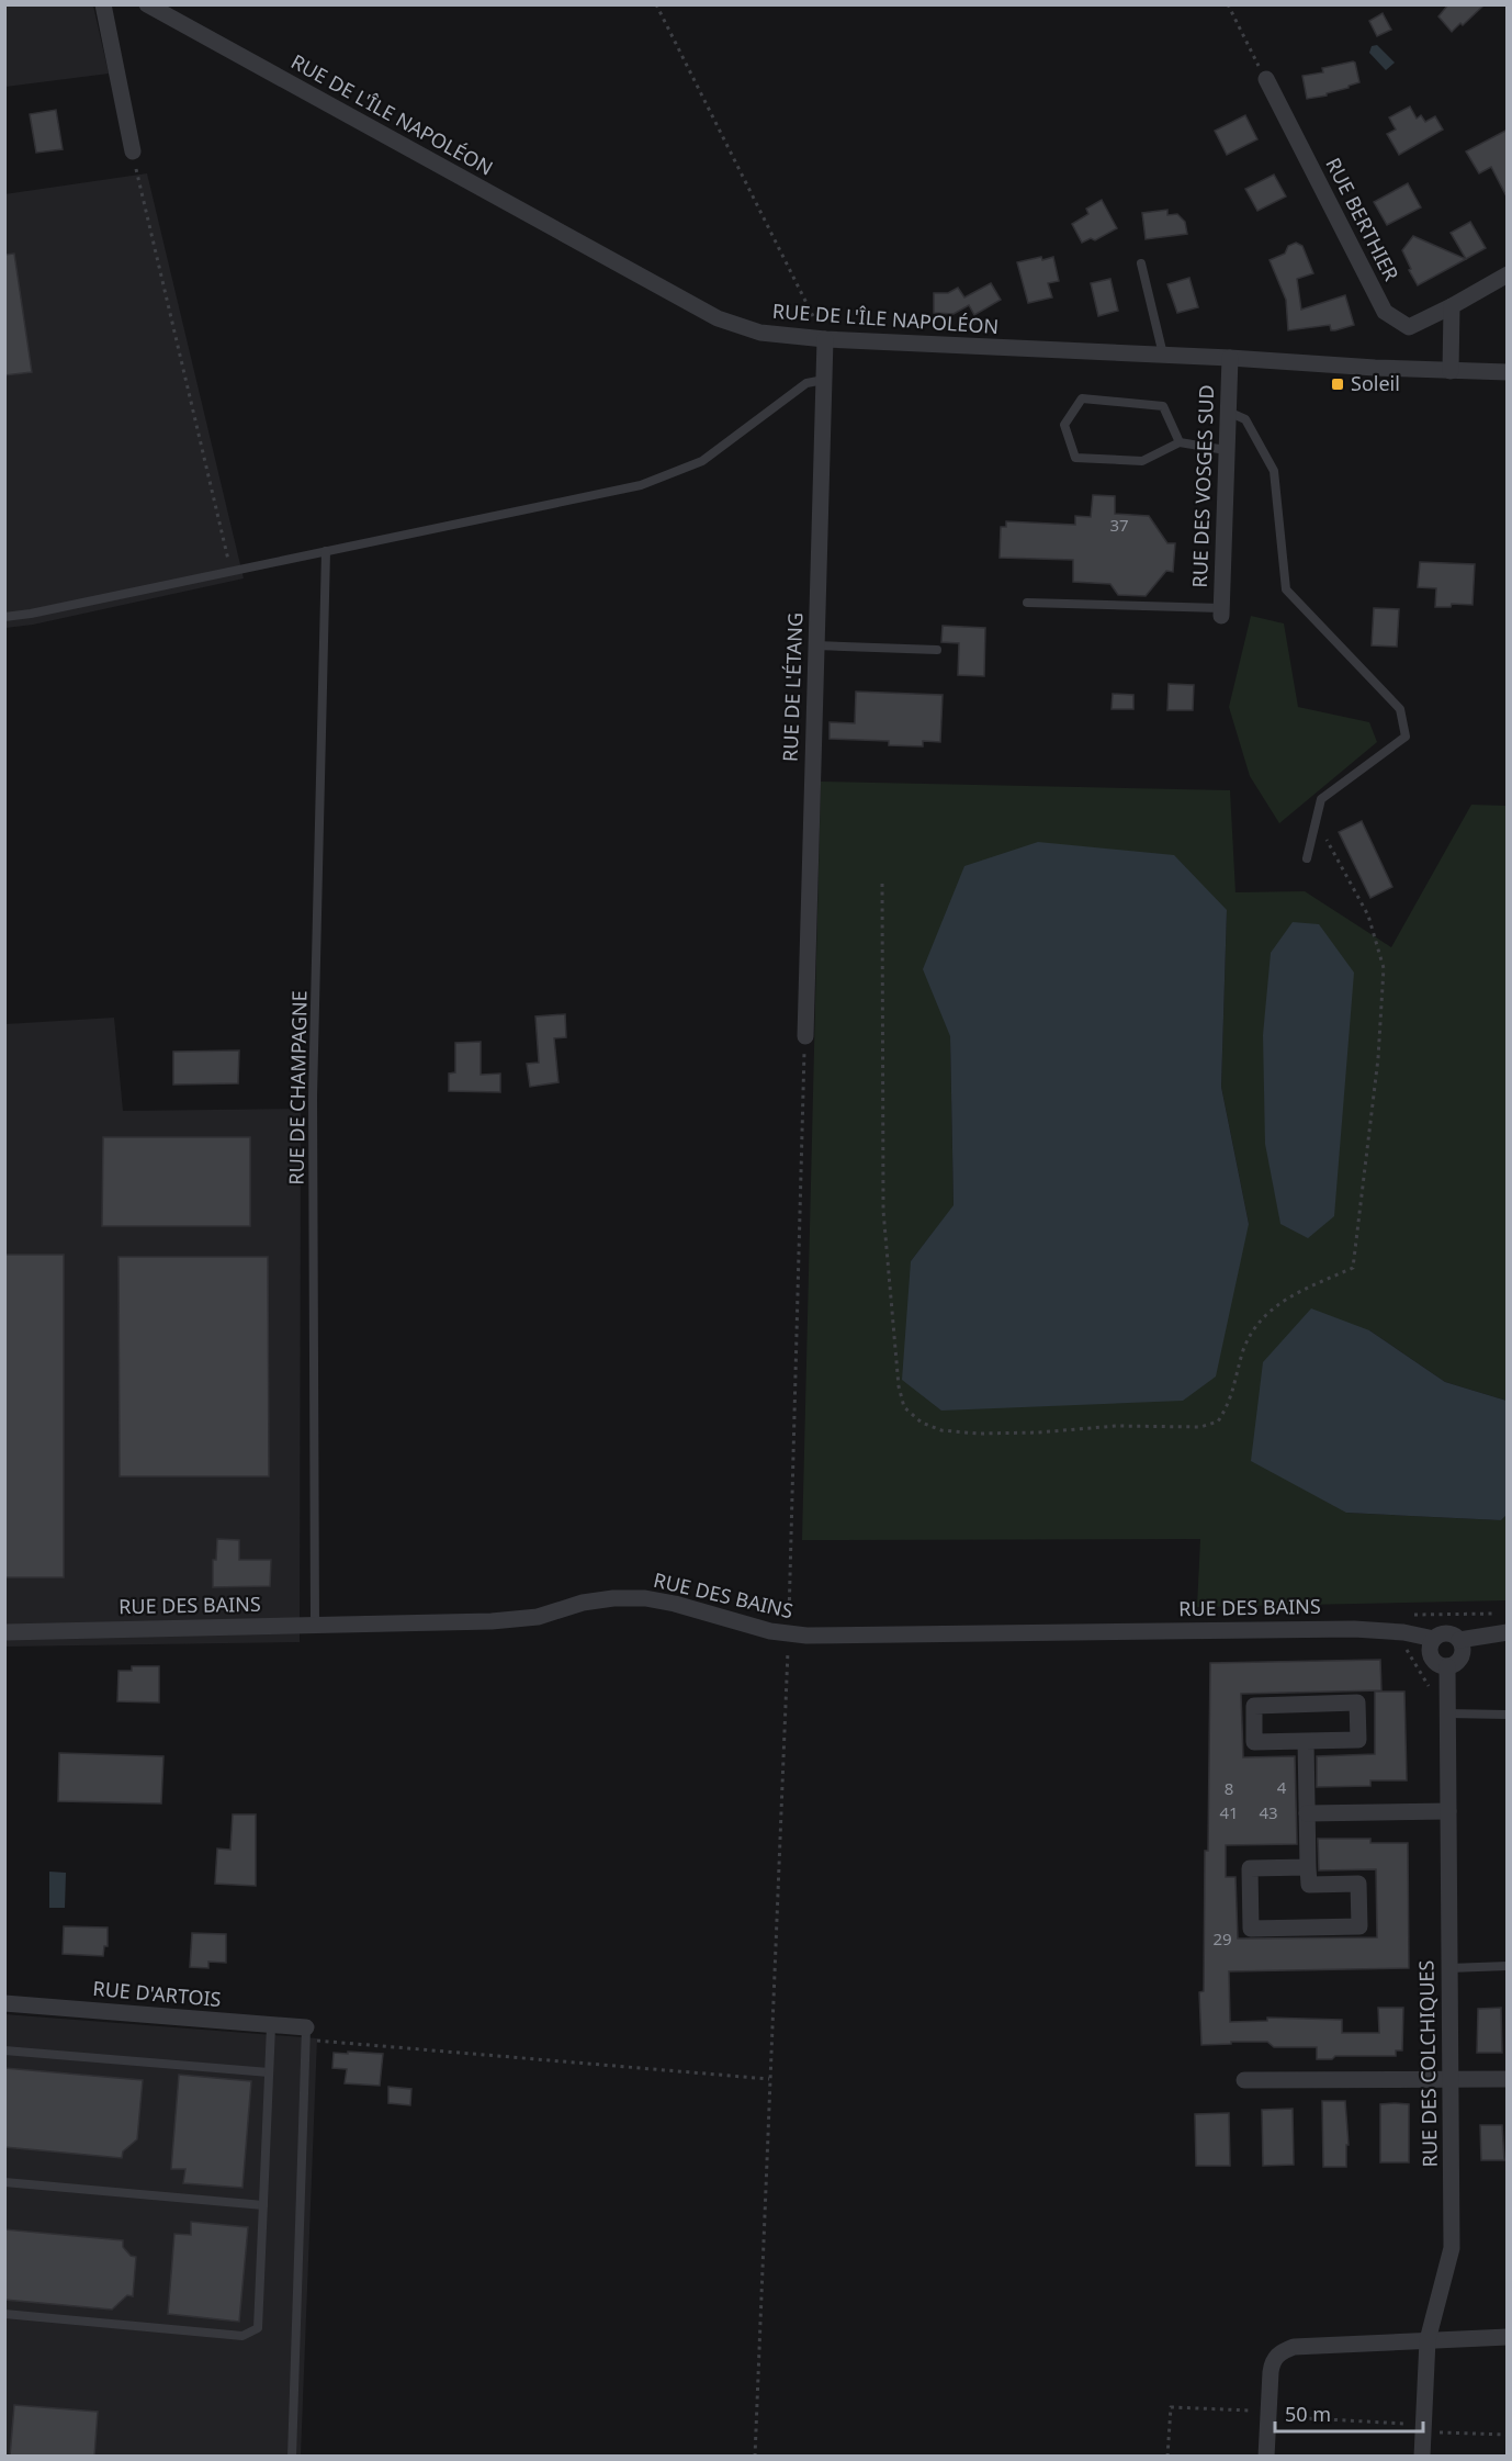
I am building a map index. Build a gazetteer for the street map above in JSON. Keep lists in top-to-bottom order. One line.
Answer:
{"streets":{"street":["RUE DE L'ÎLE NAPOLÉON","RUE BERTHIER","RUE DES VOSGES SUD","RUE DE L'ÉTANG","RUE DES BAINS","RUE D'ARTOIS","RUE DES COLCHIQUES"],"lane":["RUE DE CHAMPAGNE"]},"crossings":[["RUE DE L'ÎLE NAPOLÉON","RUE DES VOSGES SUD"],["RUE DE L'ÎLE NAPOLÉON","RUE DE L'ÉTANG"],["RUE DE CHAMPAGNE","RUE DES BAINS"],["RUE DES BAINS","RUE DES COLCHIQUES"]],"places":{"transit":["Soleil"]},"house_numbers":["37","4","8","41","43","29"],"scale_bar":"50 m"}
